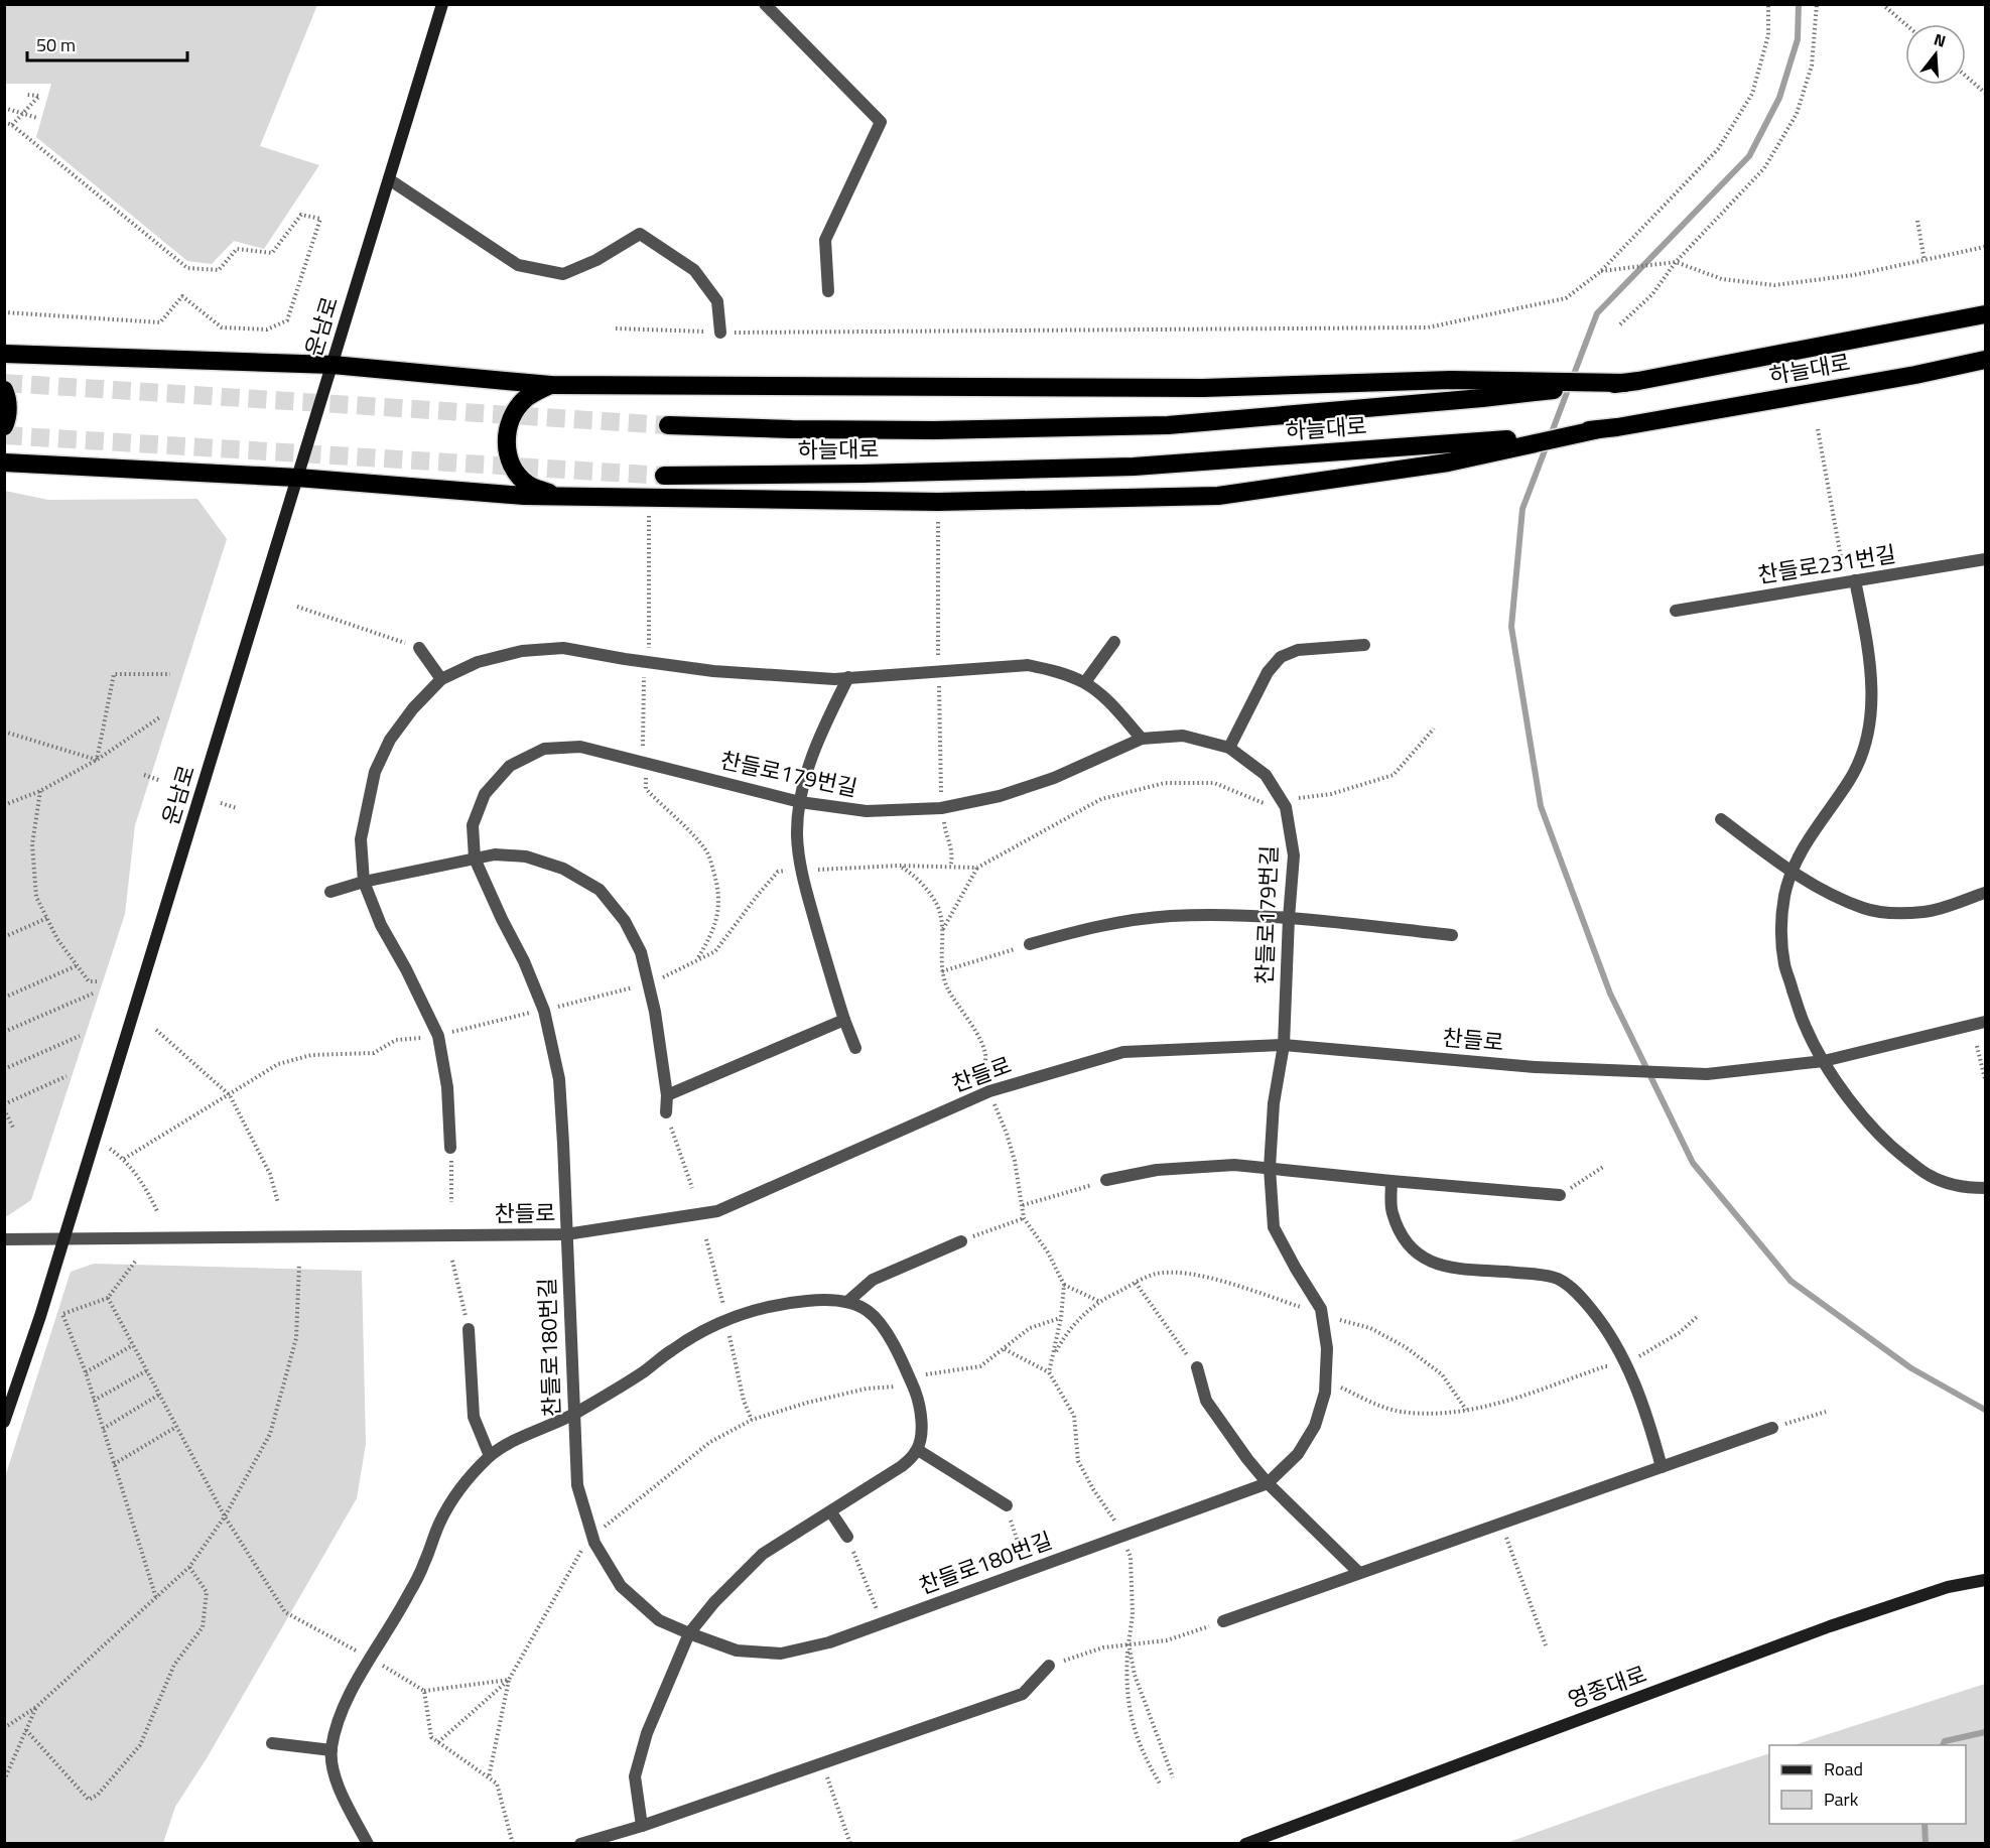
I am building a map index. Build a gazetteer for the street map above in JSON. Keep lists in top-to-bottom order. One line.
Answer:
{"streets":{"highway":["하늘대로"],"street":["운남로","찬들로231번길","찬들로179번길","찬들로","찬들로180번길","영종대로"]},"crossings":[["운남로","찬들로"],["찬들로179번길","찬들로"],["찬들로179번길","찬들로180번길"],["찬들로","찬들로180번길"]],"legend":["Road","Park"],"scale_bar":"50 m","north":"top"}
